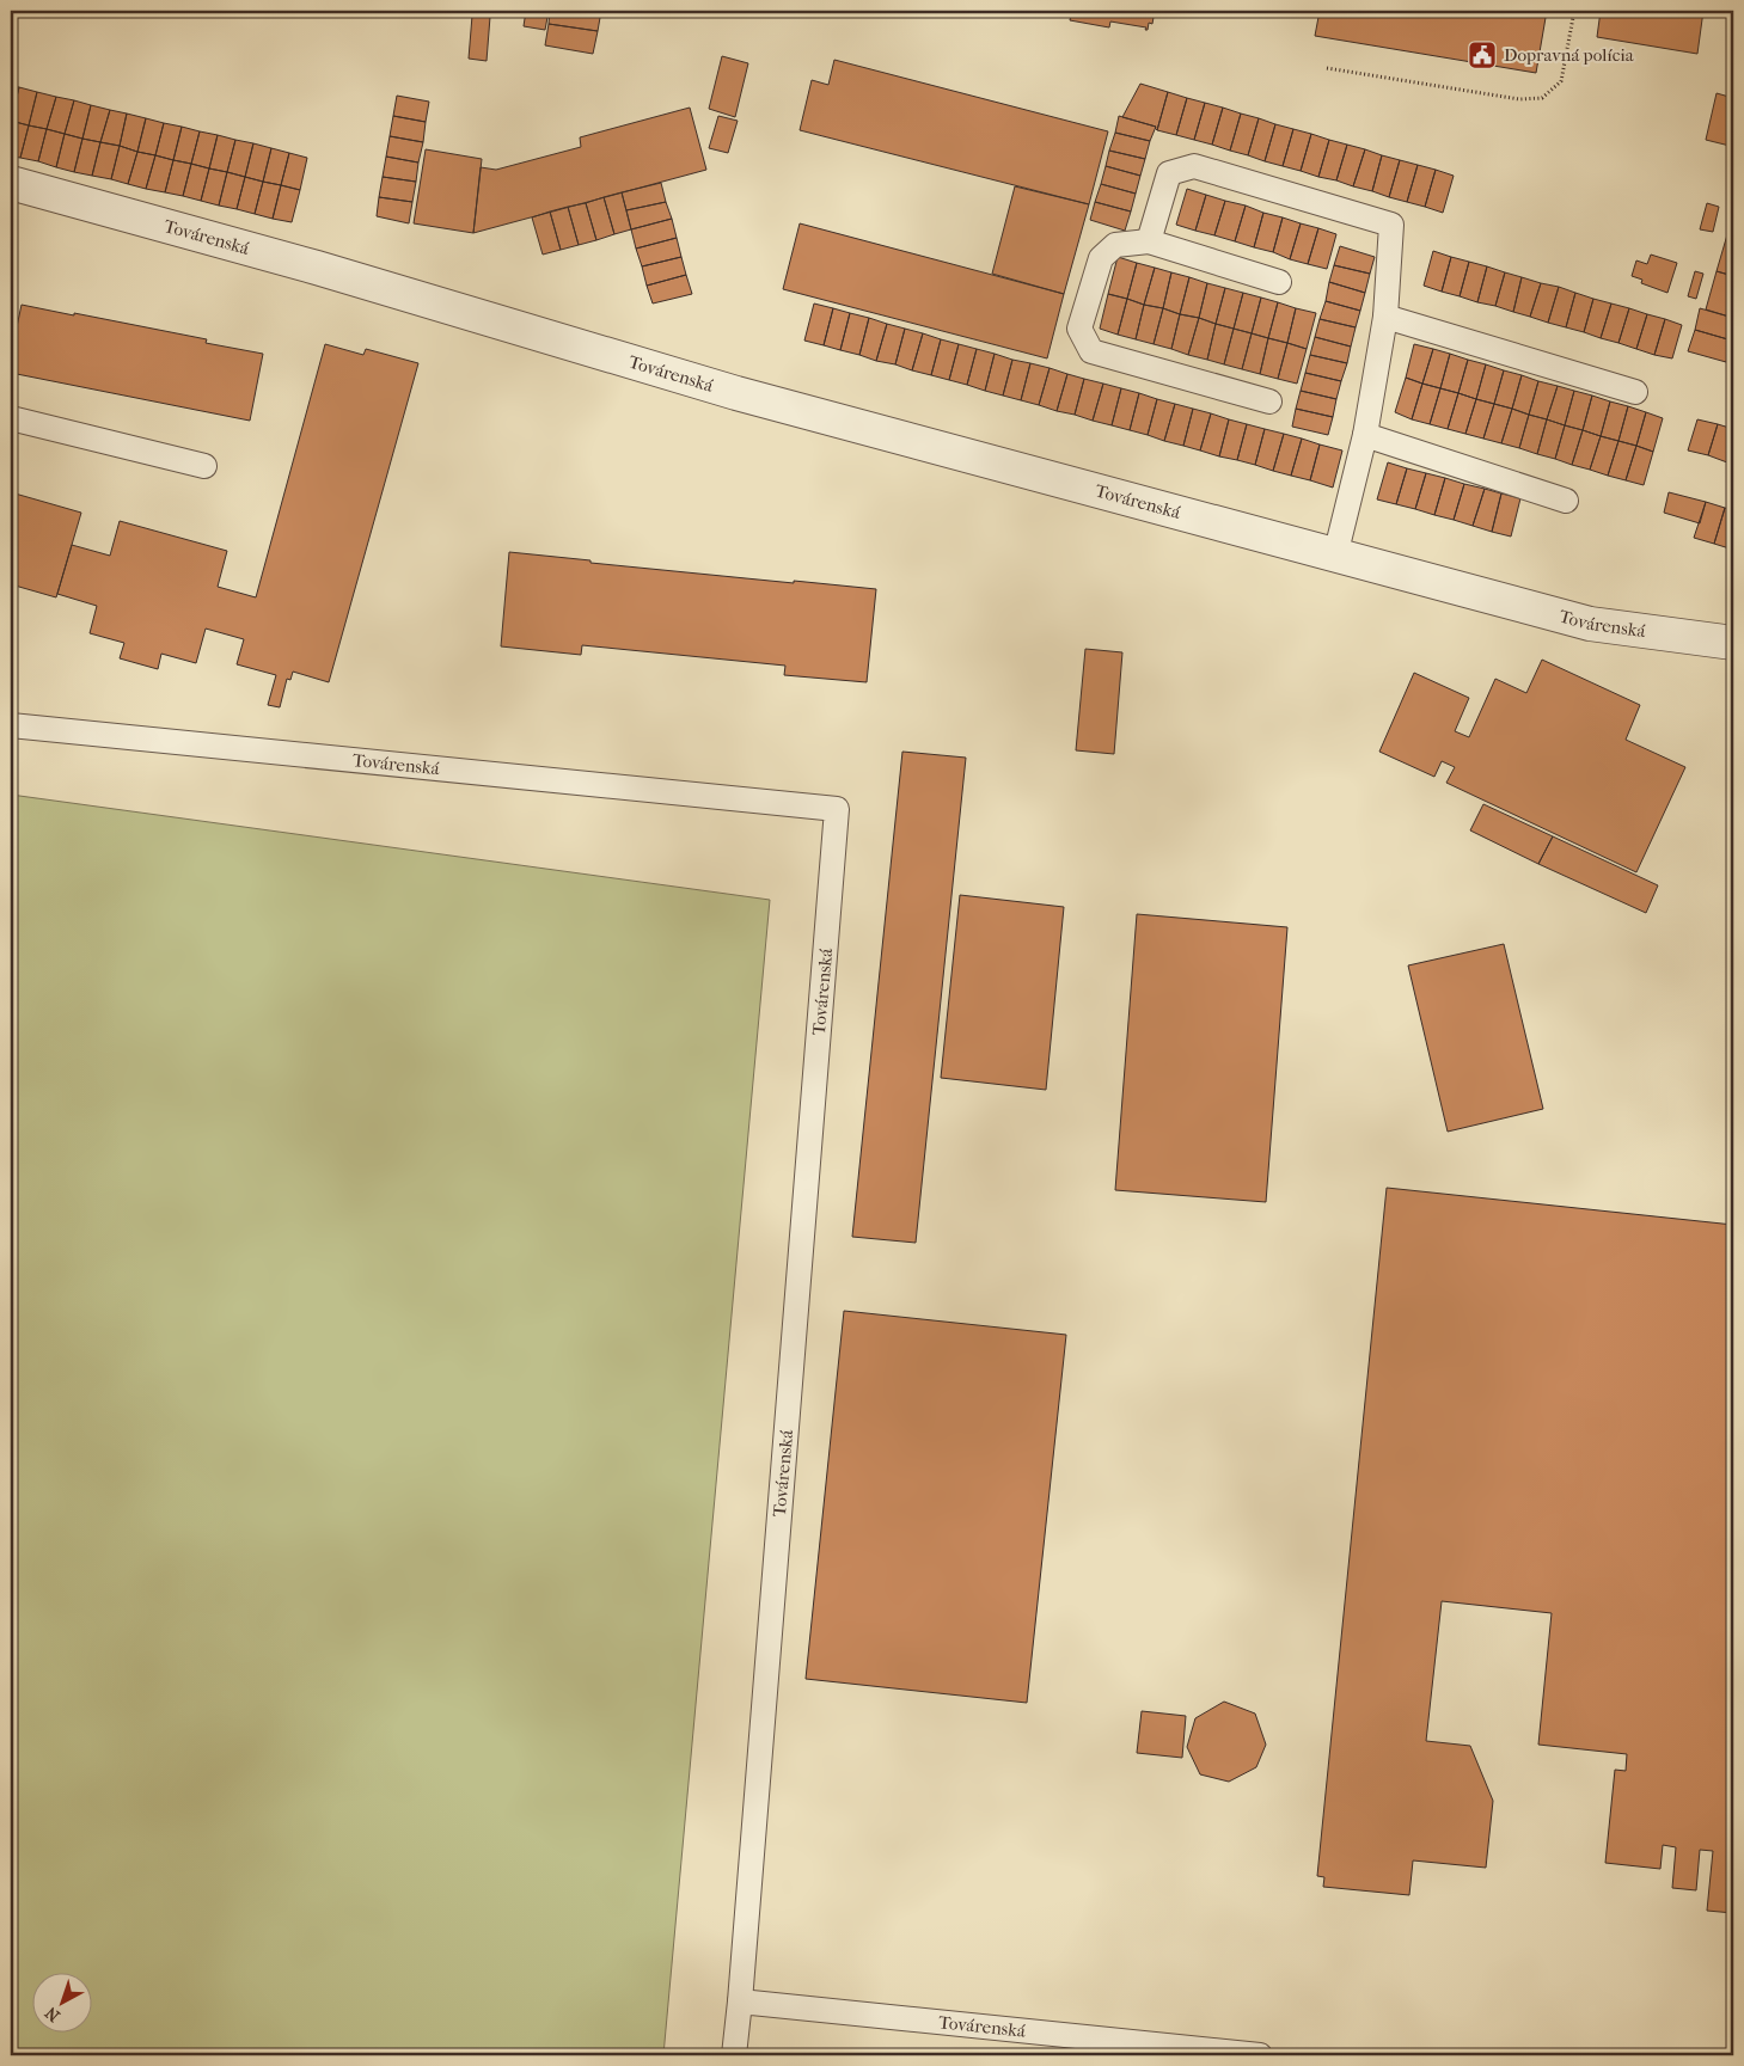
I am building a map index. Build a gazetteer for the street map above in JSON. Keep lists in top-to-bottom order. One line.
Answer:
{"streets":{"street":["Továrenská"]},"places":{"public building":["Dopravná polícia"]},"north":"bottom left"}
